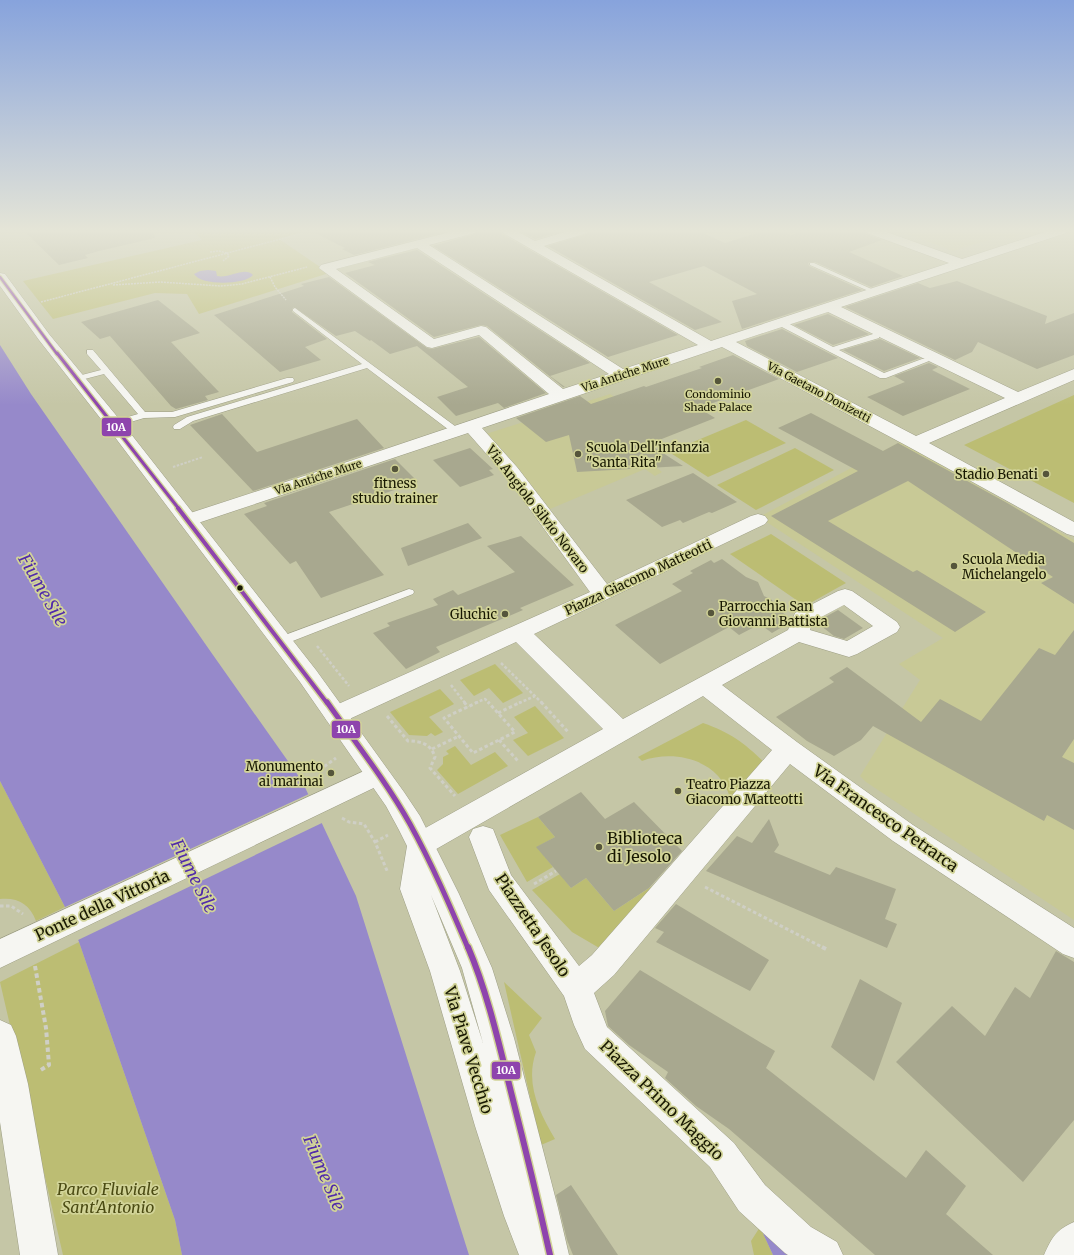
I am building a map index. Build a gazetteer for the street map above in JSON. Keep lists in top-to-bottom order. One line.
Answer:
{"streets":{"street":["Via Antiche Mure","Via Gaetano Donizetti","Via Angiolo Silvio Novaro","Piazza Giacomo Matteotti","Via Francesco Petrarca","Ponte della Vittoria","Piazzetta Jesolo","Via Piave Vecchio","Piazza Primo Maggio"]},"crossings":[["Via Antiche Mure","Via Gaetano Donizetti"],["Via Antiche Mure","Via Angiolo Silvio Novaro"],["Via Antiche Mure","Via Piave Vecchio"],["Via Angiolo Silvio Novaro","Piazza Giacomo Matteotti"],["Piazza Giacomo Matteotti","Via Piave Vecchio"],["Via Francesco Petrarca","Piazzetta Jesolo"],["Ponte della Vittoria","Via Piave Vecchio"],["Piazzetta Jesolo","Piazza Primo Maggio"]],"water":["Fiume Sile"],"parks":["Parco Fluviale Sant'Antonio"],"places":["Condominio Shade Palace","Scuola Dell'infanzia \"Santa Rita\"","fitness studio trainer","Stadio Benati","Scuola Media Michelangelo","Parrocchia San Giovanni Battista","Gluchic","Monumento ai marinai","Teatro Piazza Giacomo Matteotti","Biblioteca di Jesolo"],"lines":["transit line 10A"]}
